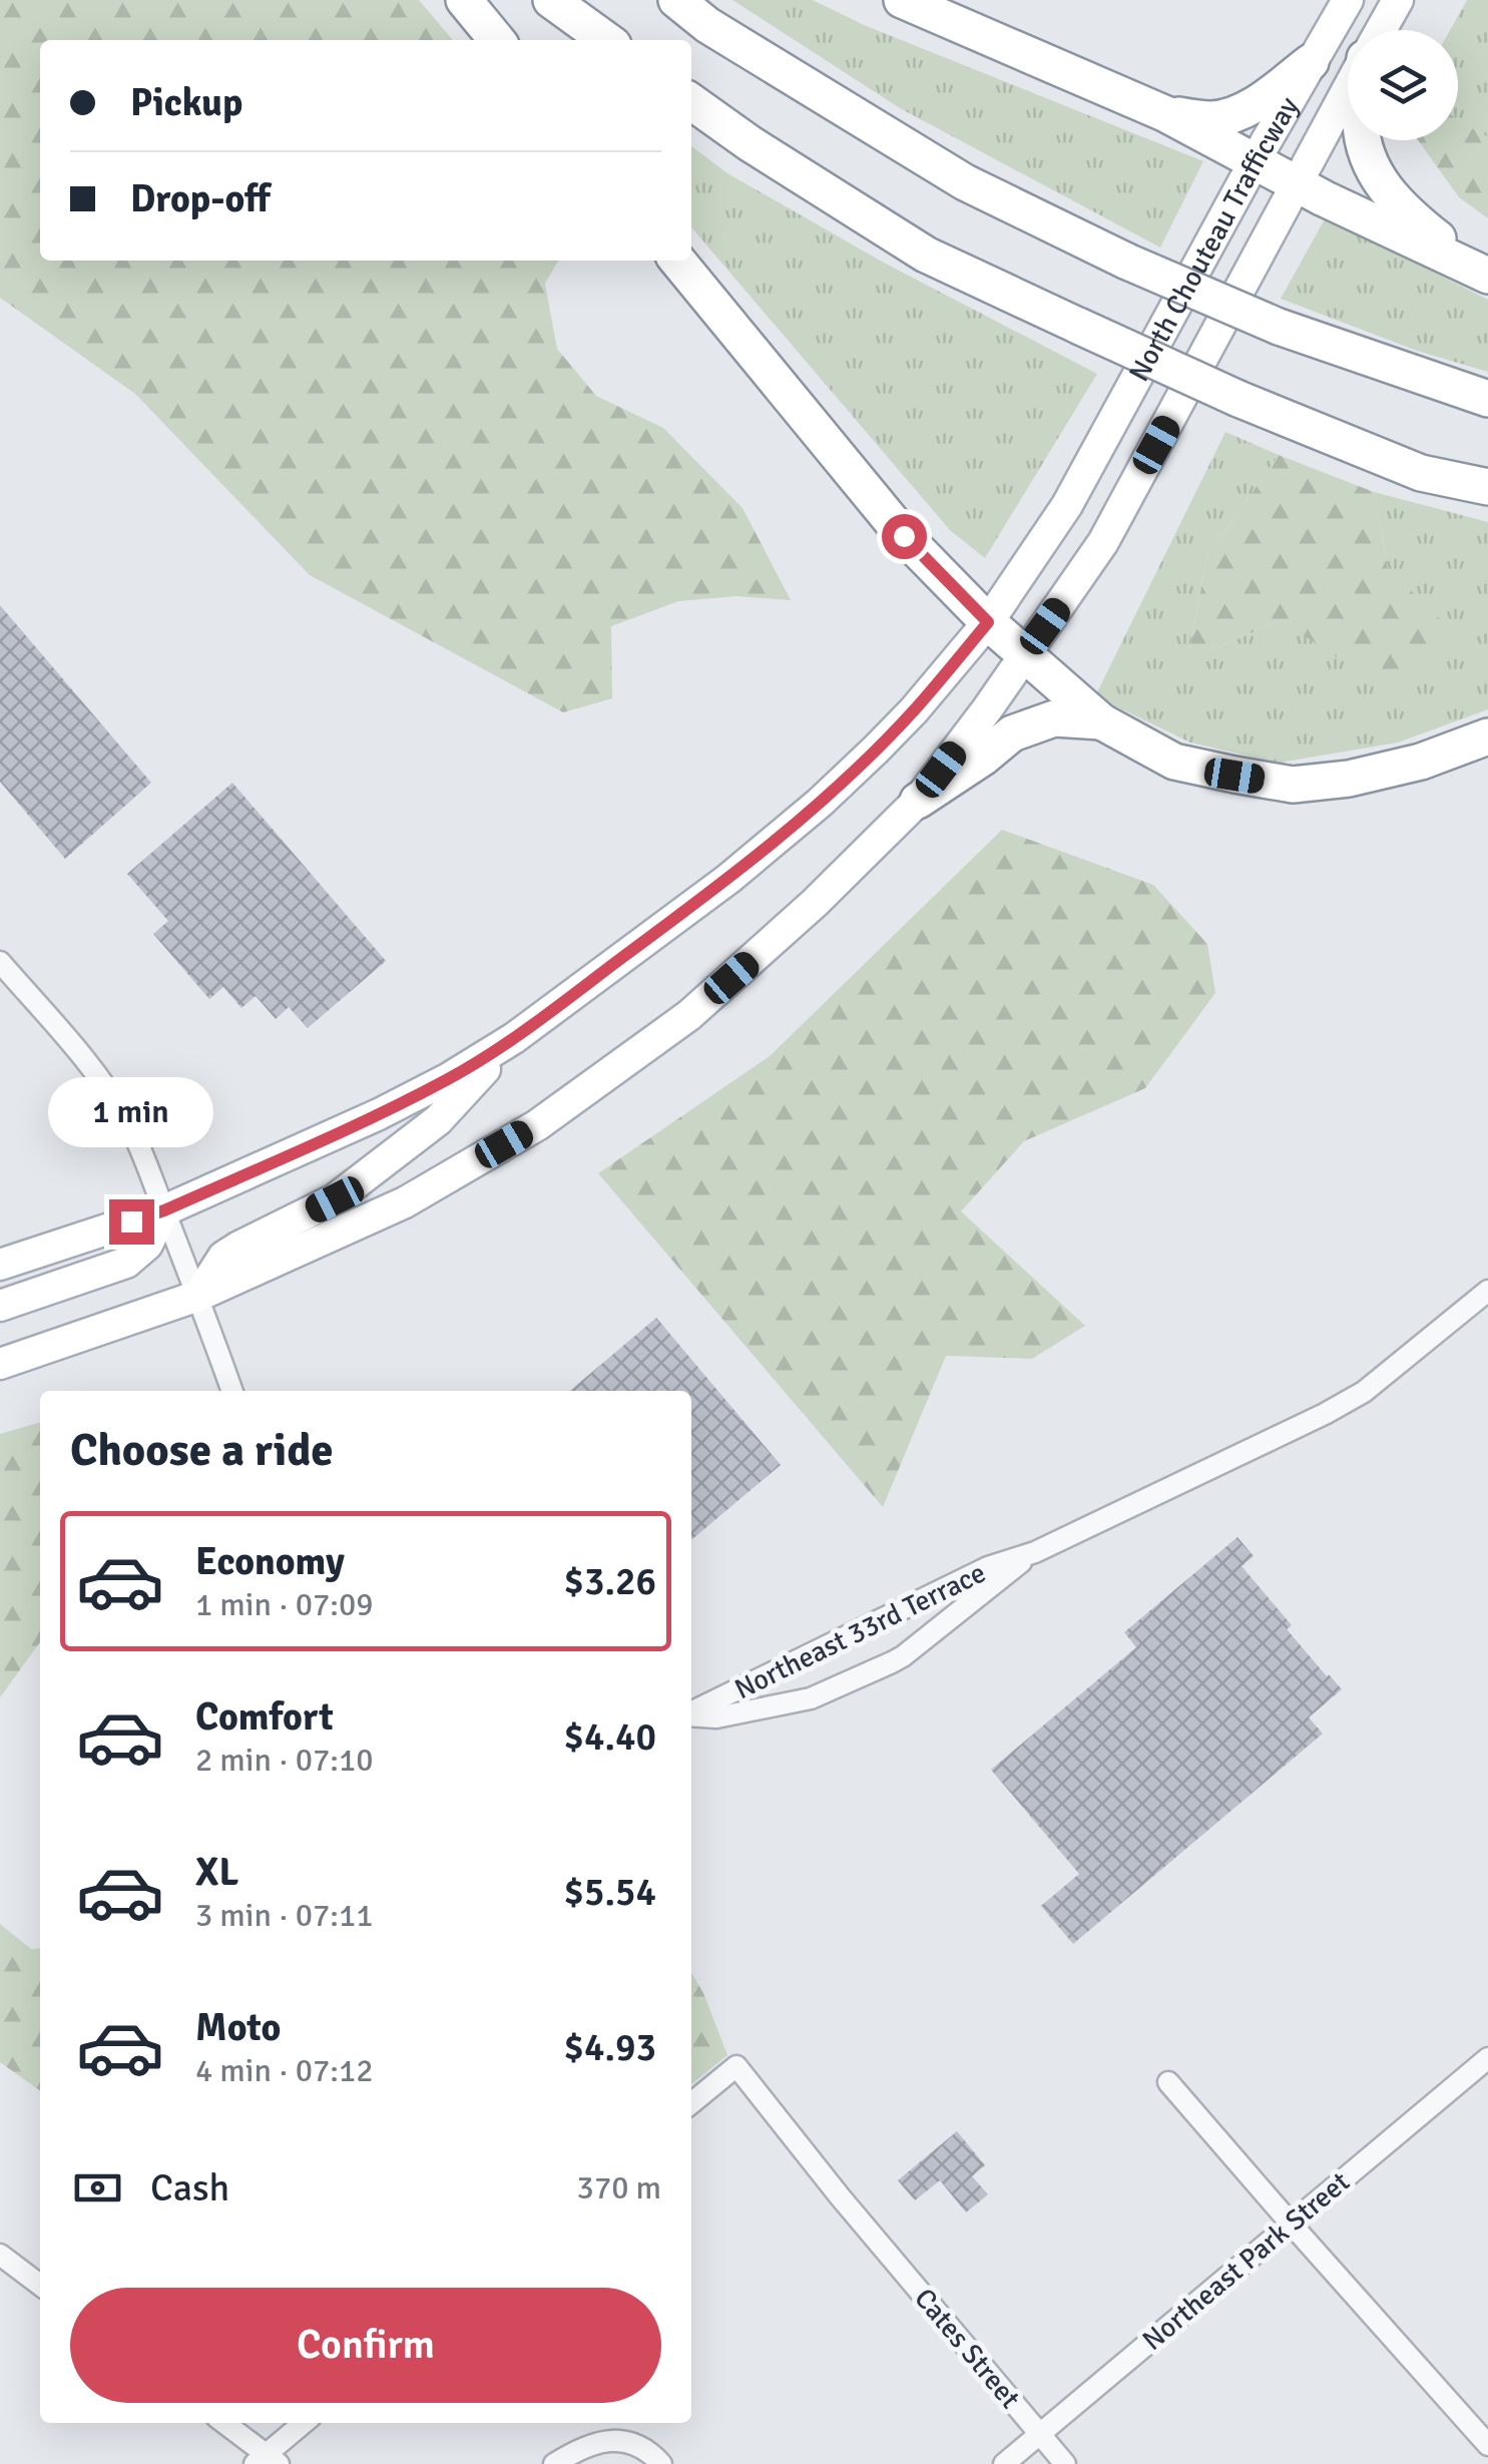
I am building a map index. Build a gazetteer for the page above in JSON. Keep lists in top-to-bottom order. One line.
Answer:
{"streets":{"main road":["North Chouteau Trafficway"],"street":["Northeast 33rd Terrace","Northeast Park Street","Cates Street"]},"crossings":[["Northeast Park Street","Cates Street"]],"page":{"banner":["Pickup","Drop-off"],"bubble":"1 min","heading":"Choose a ride","list":[{"name":"Economy","note":"1 min · 07:09","value":"$3.26"},{"name":"Comfort","note":"2 min · 07:10","value":"$4.40"},{"name":"XL","note":"3 min · 07:11","value":"$5.54"},{"name":"Moto","note":"4 min · 07:12","value":"$4.93"}],"pay":["Cash","370 m"],"buttons":"Confirm"}}
